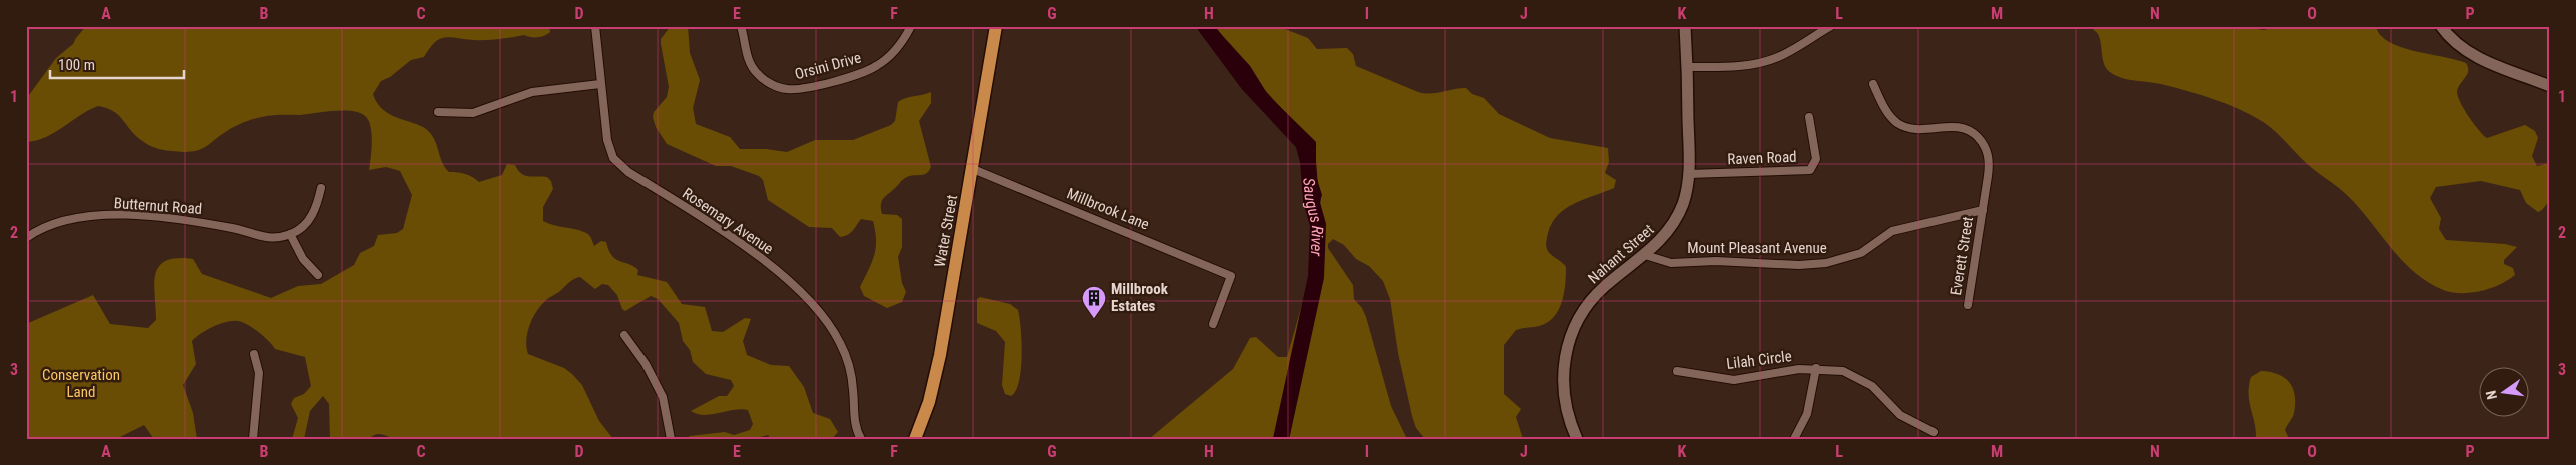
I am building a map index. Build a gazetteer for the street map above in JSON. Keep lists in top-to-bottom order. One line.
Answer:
{"streets":{"main road":["Water Street","Nahant Street"],"street":["Orsini Drive","Raven Road","Butternut Road","Millbrook Lane","Rosemary Avenue","Mount Pleasant Avenue","Everett Street","Lilah Circle"]},"crossings":[["Raven Road","Nahant Street"],["Millbrook Lane","Water Street"],["Mount Pleasant Avenue","Nahant Street"],["Mount Pleasant Avenue","Everett Street"]],"water":["Saugus River"],"parks":["Conservation Land"],"places":{"building":["Millbrook Estates"]},"scale_bar":"100 m","north":"left","grid":{"columns":["A","B","C","D","E","F","G","H","I","J","K","L","M","N","O","P"],"rows":["1","2","3"]}}
